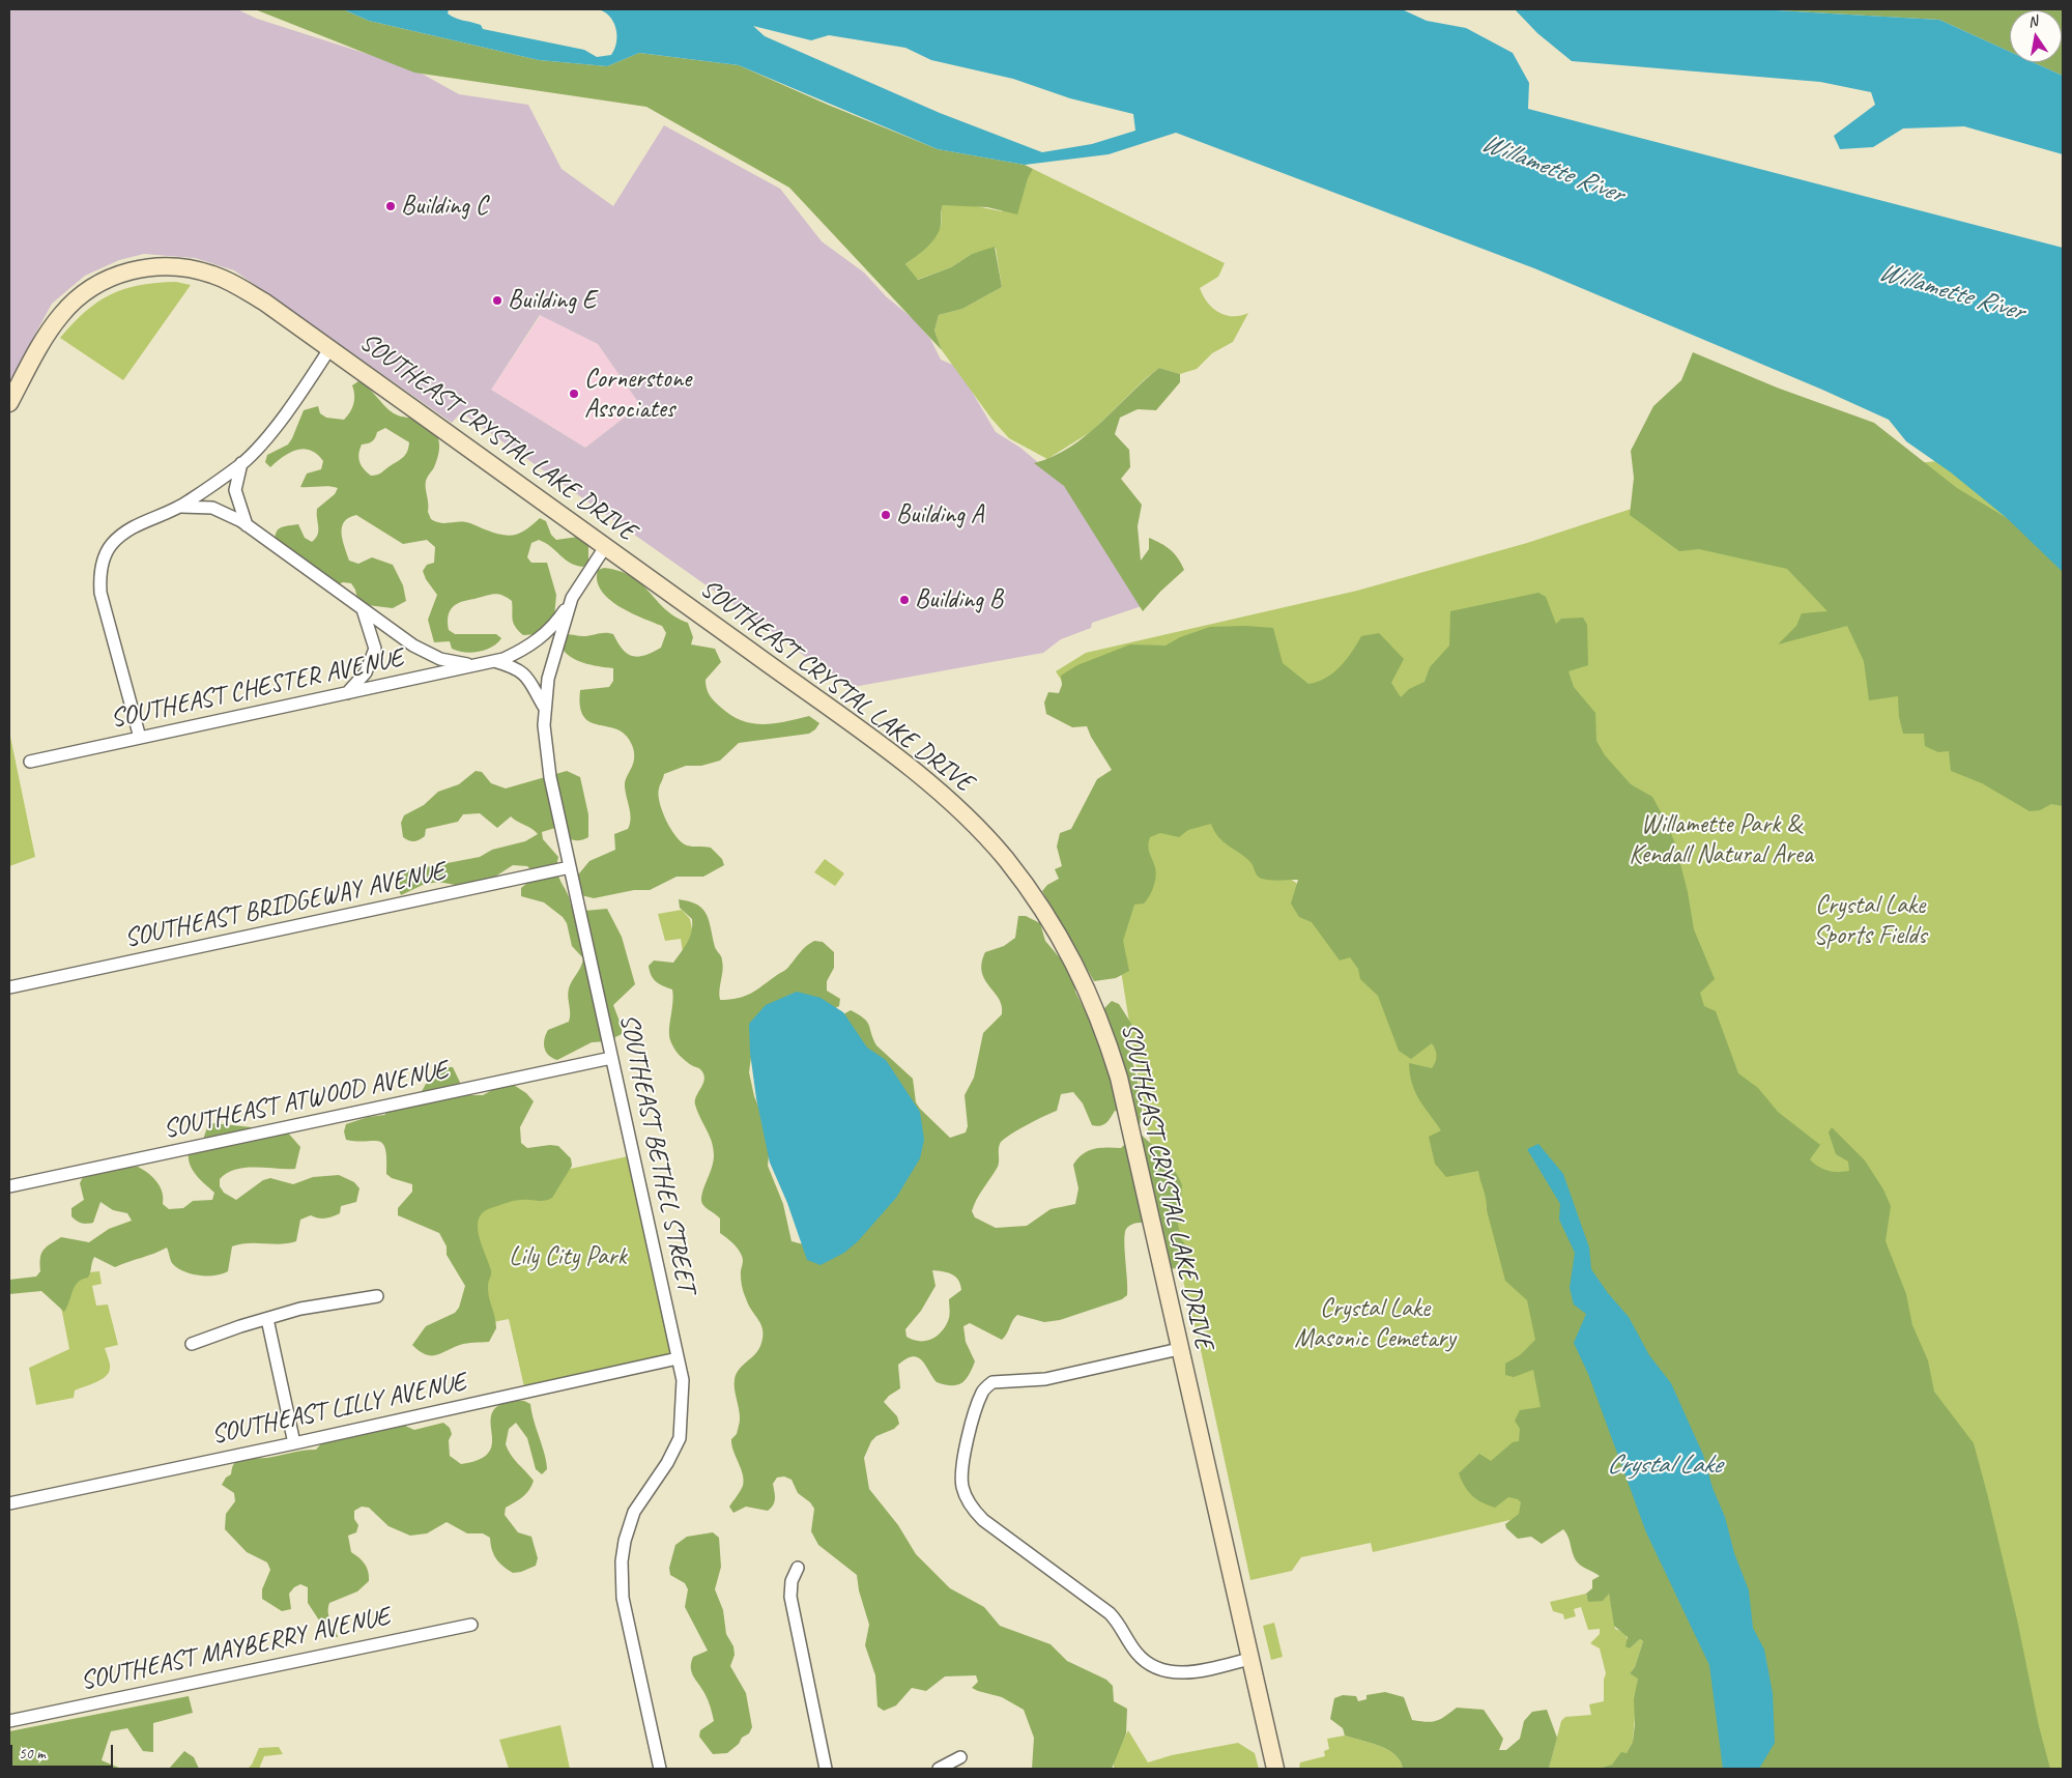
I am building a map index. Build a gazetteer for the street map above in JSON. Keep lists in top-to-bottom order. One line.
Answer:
{"streets":{"street":["SOUTHEAST CRYSTAL LAKE DRIVE","SOUTHEAST CHESTER AVENUE","SOUTHEAST BRIDGEWAY AVENUE","SOUTHEAST ATWOOD AVENUE","SOUTHEAST BETHEL STREET","SOUTHEAST LILLY AVENUE","SOUTHEAST MAYBERRY AVENUE"]},"crossings":[["SOUTHEAST CRYSTAL LAKE DRIVE","SOUTHEAST BETHEL STREET"],["SOUTHEAST CHESTER AVENUE","SOUTHEAST BETHEL STREET"],["SOUTHEAST BRIDGEWAY AVENUE","SOUTHEAST BETHEL STREET"],["SOUTHEAST ATWOOD AVENUE","SOUTHEAST BETHEL STREET"],["SOUTHEAST BETHEL STREET","SOUTHEAST LILLY AVENUE"]],"water":["Willamette River","Crystal Lake"],"parks":["Willamette Park & Kendall Natural Area","Crystal Lake Sports Fields","Lily City Park","Crystal Lake Masonic Cemetary"],"places":["Building C","Building E","Cornerstone Associates","Building A","Building B"],"scale_bar":"50 m","north":"top"}
